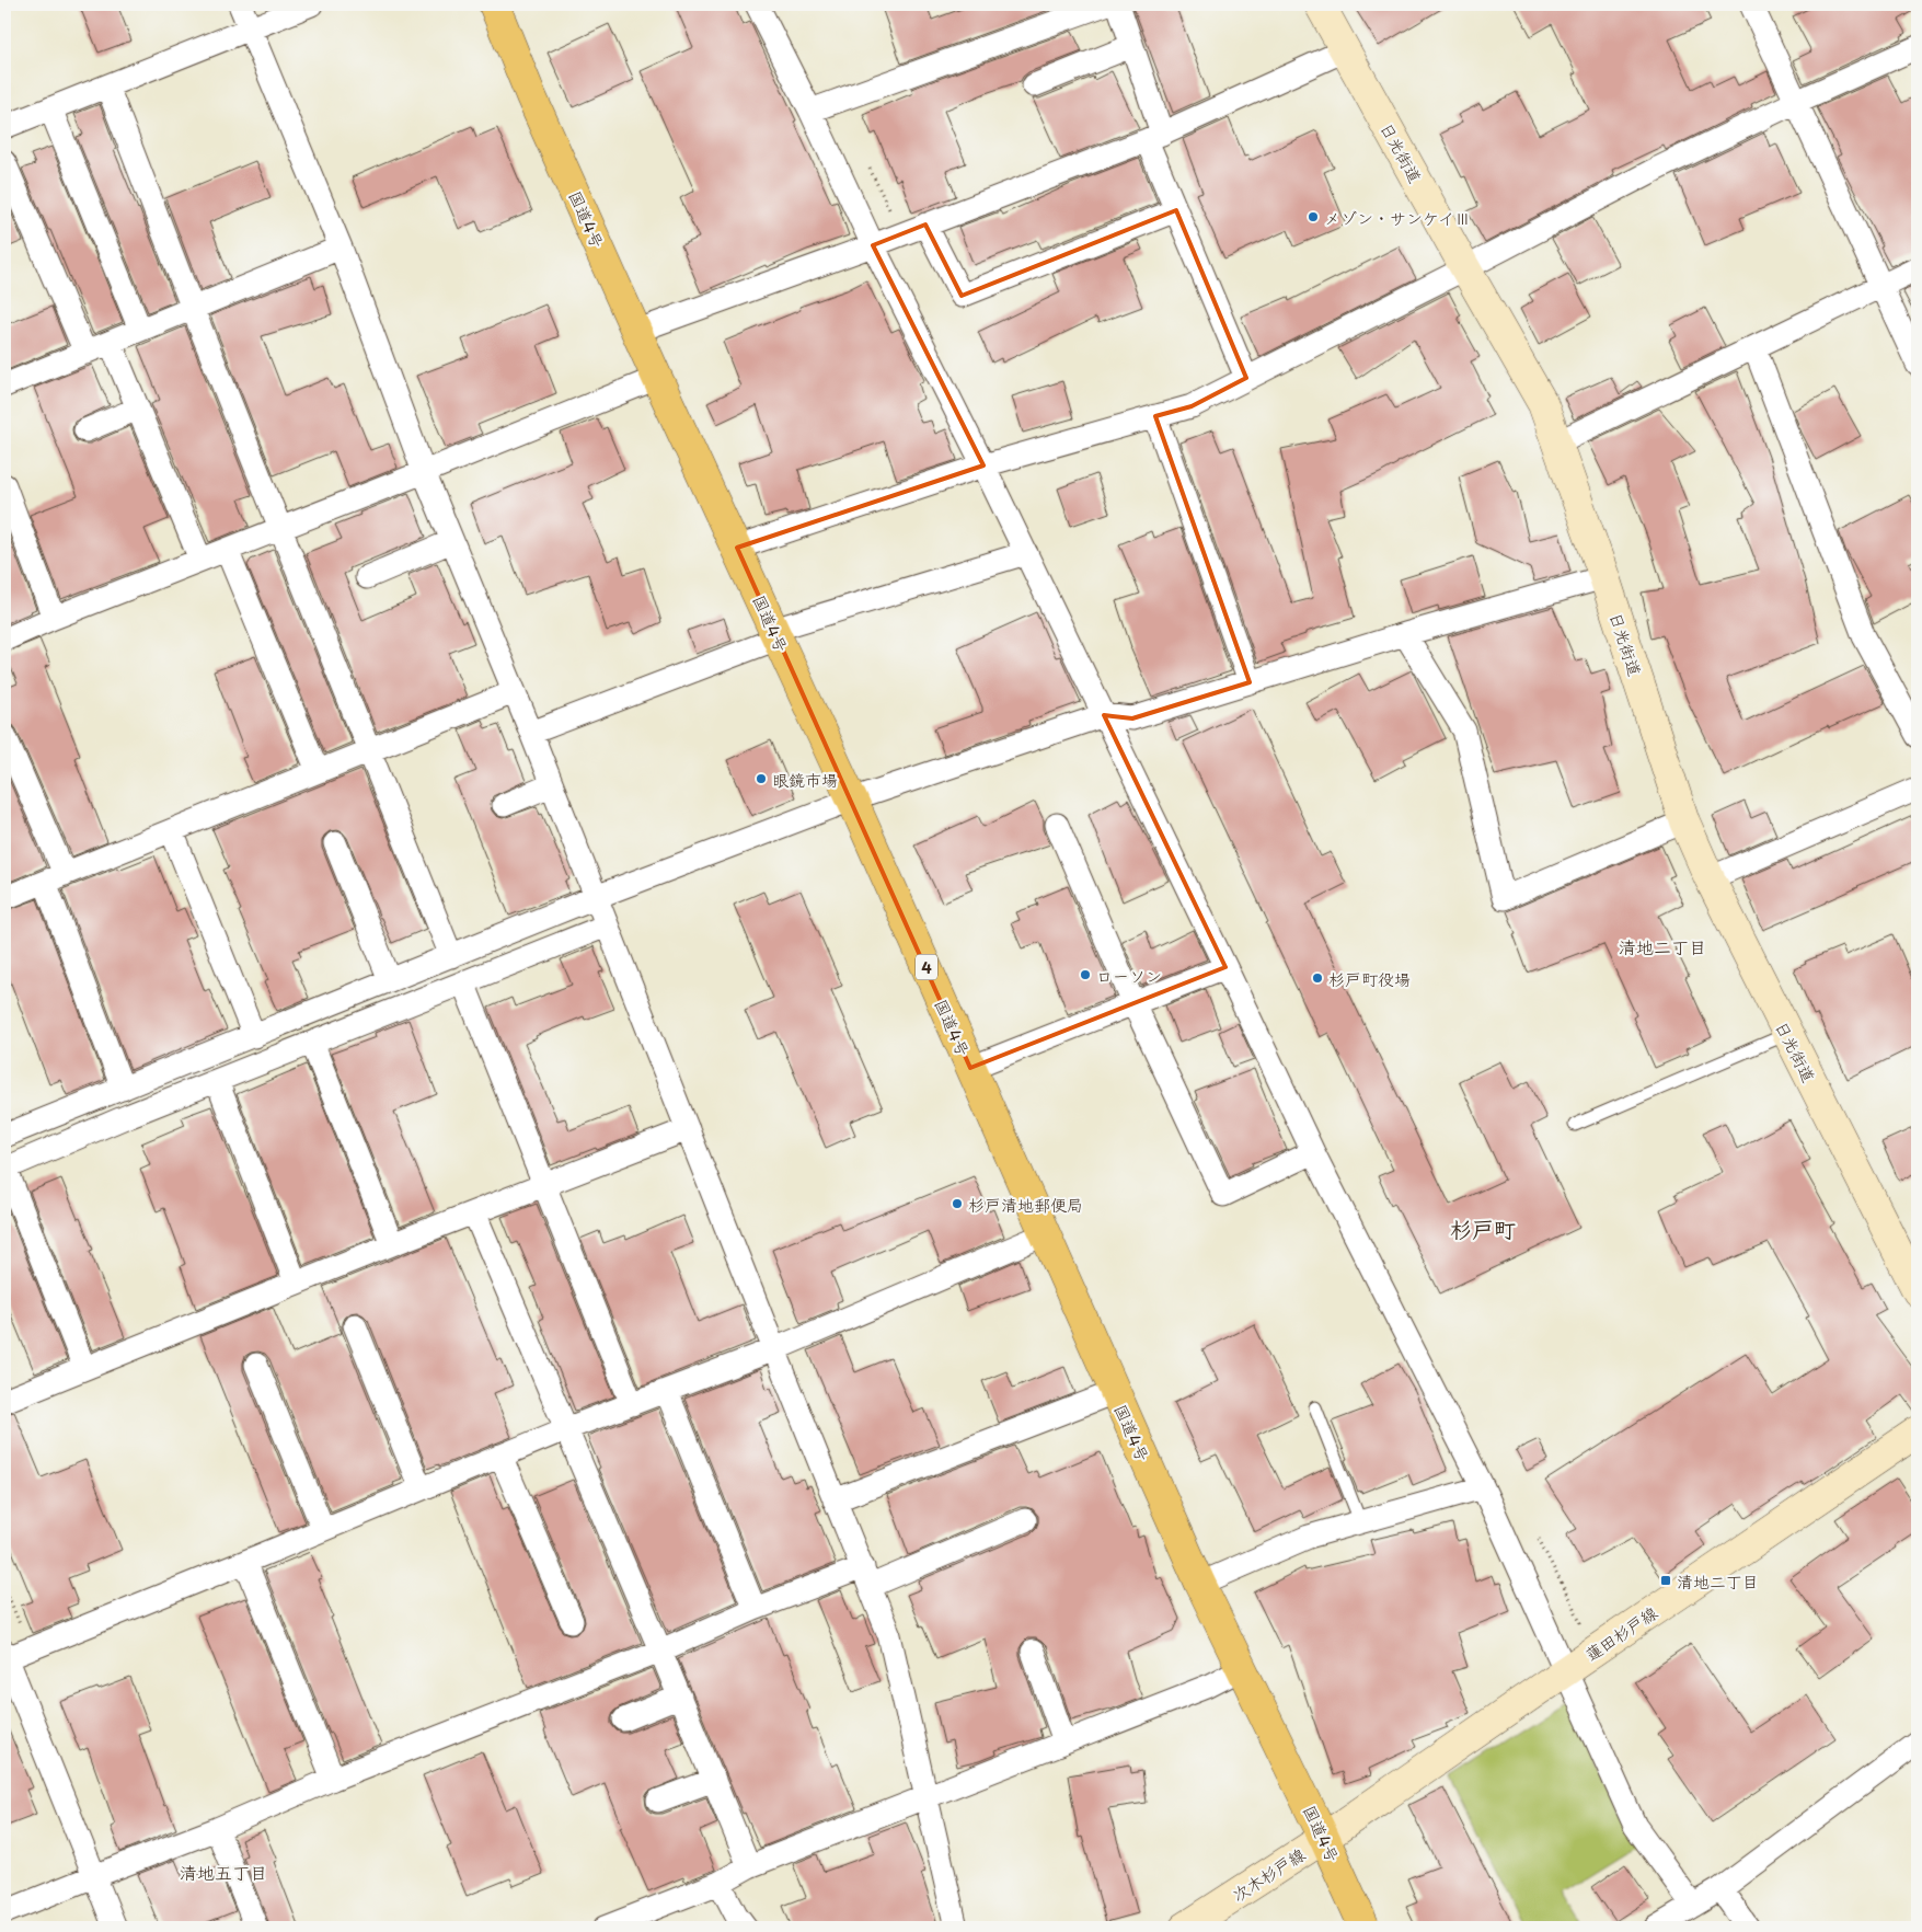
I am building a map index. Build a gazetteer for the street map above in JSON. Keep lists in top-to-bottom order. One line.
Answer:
{"streets":{"highway":["国道4号","4"],"main road":["日光街道","蓮田杉戸線","次木杉戸線"]},"crossings":[["国道4号","蓮田杉戸線"],["国道4号","次木杉戸線"],["蓮田杉戸線","次木杉戸線"]],"districts":["清地二丁目","杉戸町","清地五丁目"],"places":{"other":["メゾン・サンケイⅢ","眼鏡市場","ローソン","杉戸町役場","杉戸清地郵便局"],"transit":["清地二丁目"]}}
